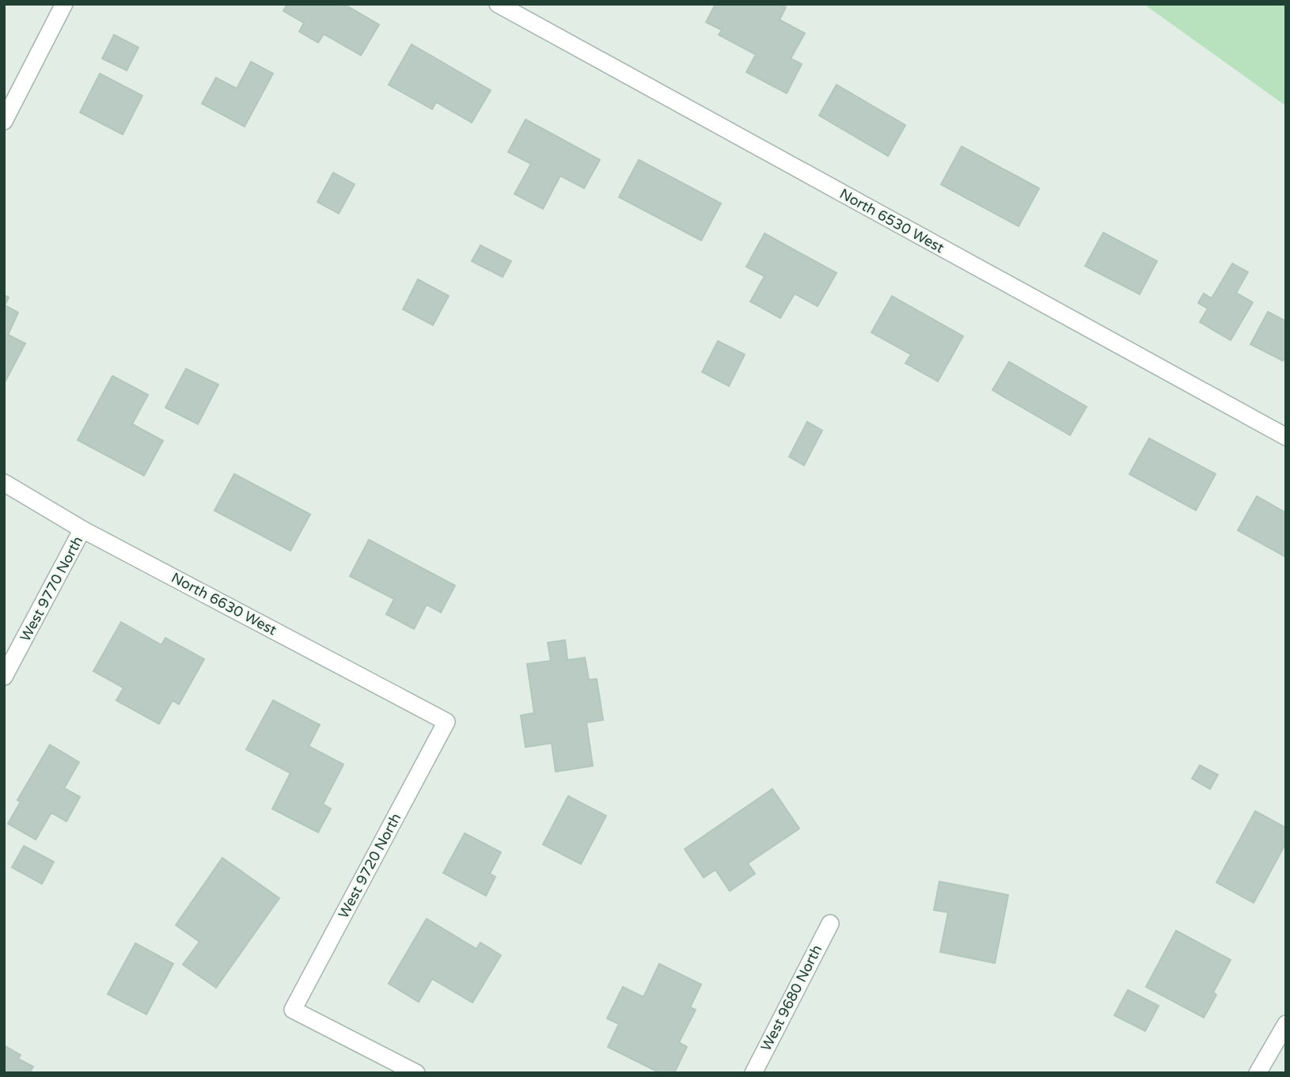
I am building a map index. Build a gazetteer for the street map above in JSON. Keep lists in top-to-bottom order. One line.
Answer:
{"streets":{"street":["North 6530 West","West 9770 North","North 6630 West","West 9720 North","West 9680 North"]},"crossings":[["West 9770 North","North 6630 West"],["North 6630 West","West 9720 North"]]}
